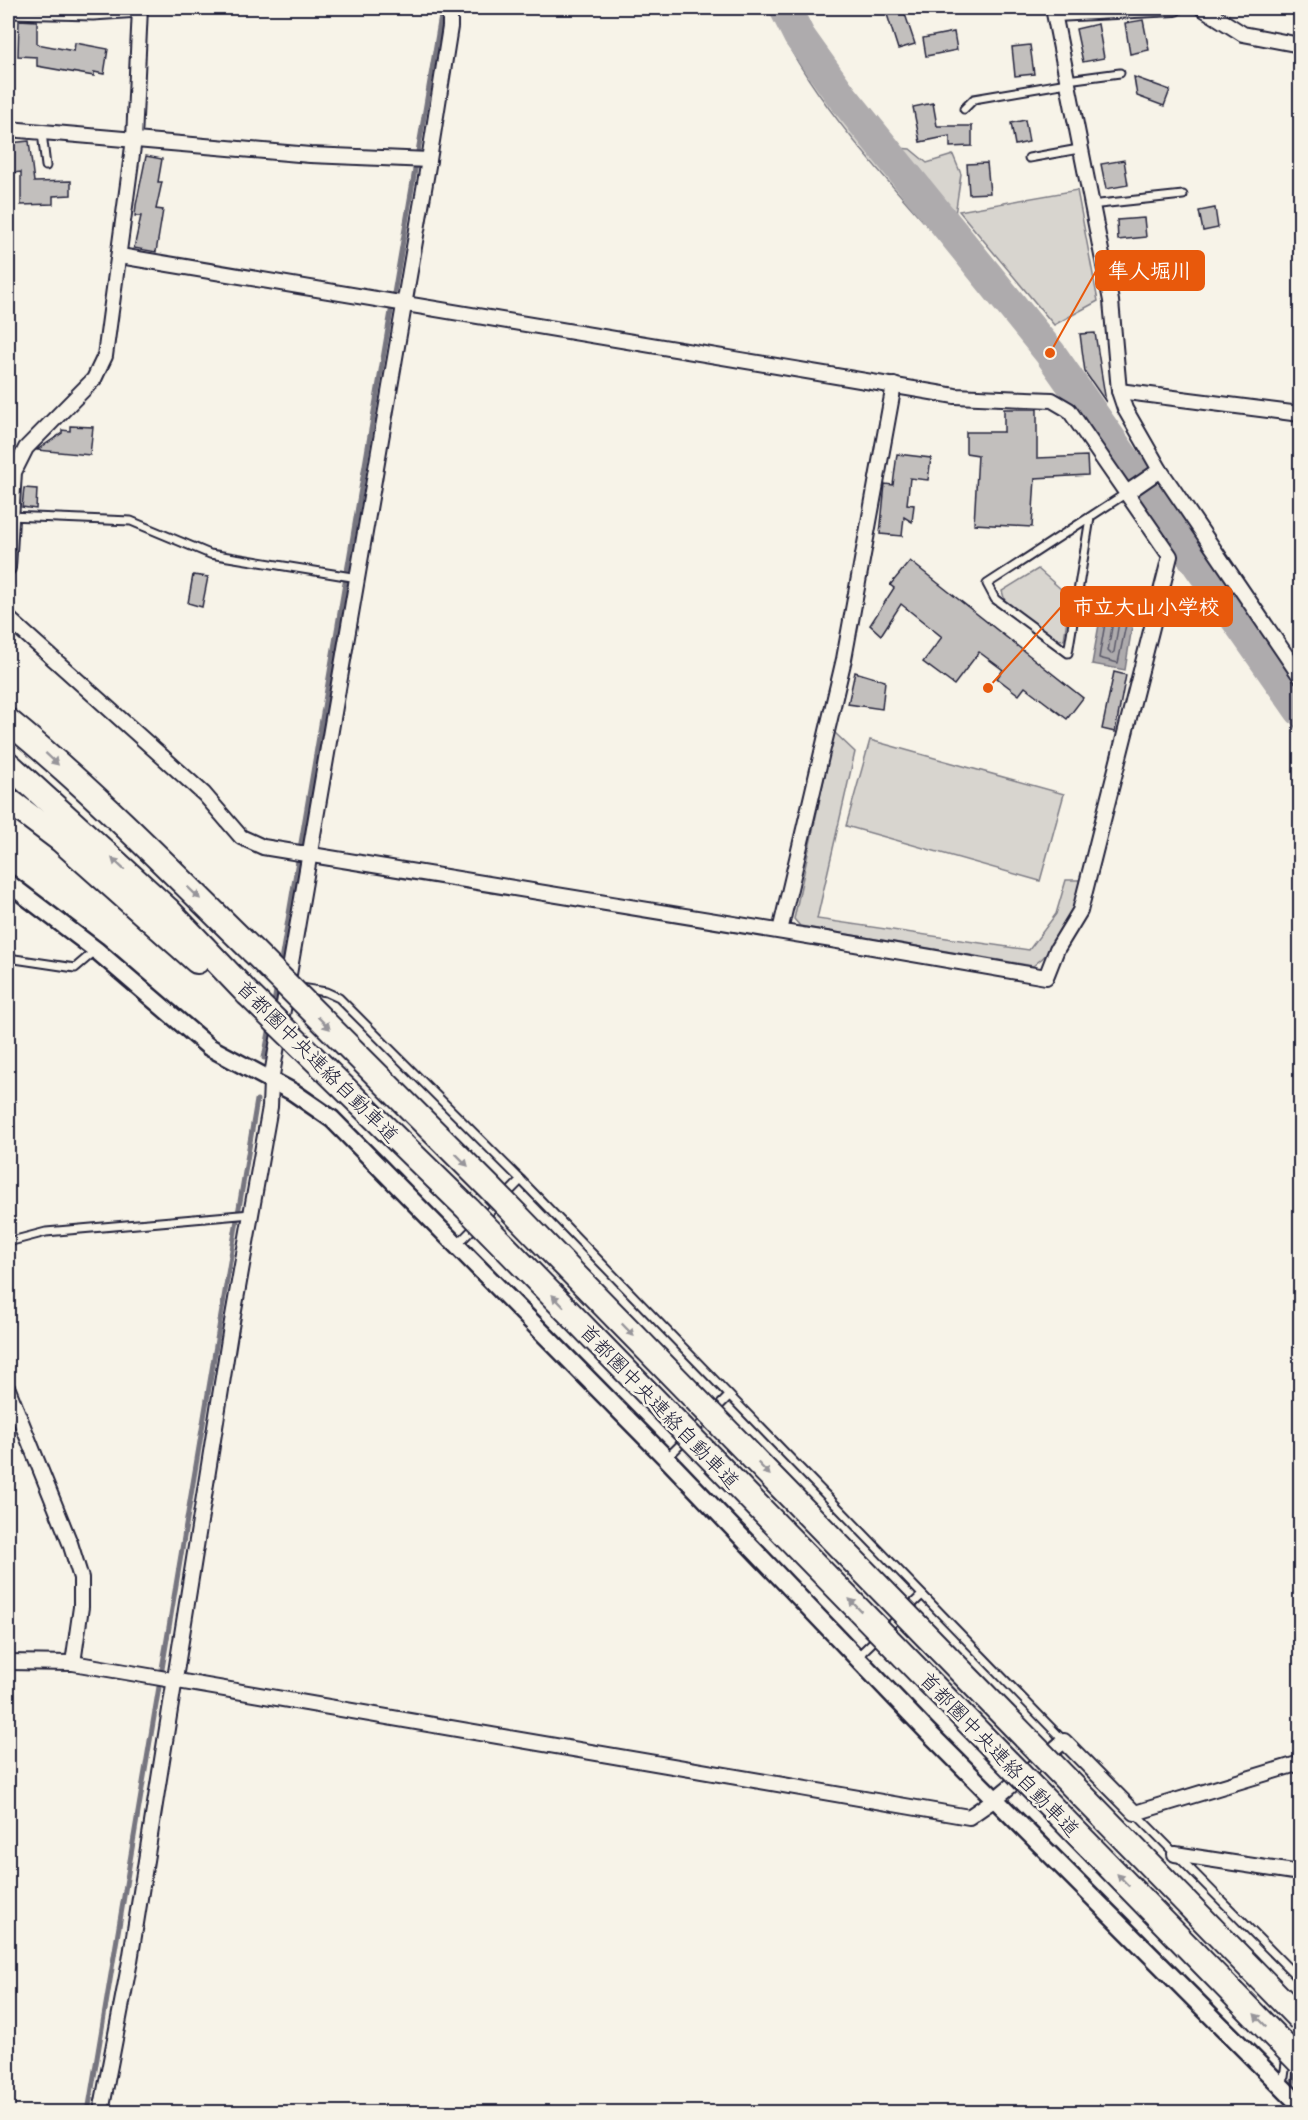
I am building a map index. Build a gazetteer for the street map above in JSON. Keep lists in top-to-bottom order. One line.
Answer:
{"streets":{"highway":["首都圏中央連絡自動車道"]},"places":["隼人堀川","市立大山小学校"]}
